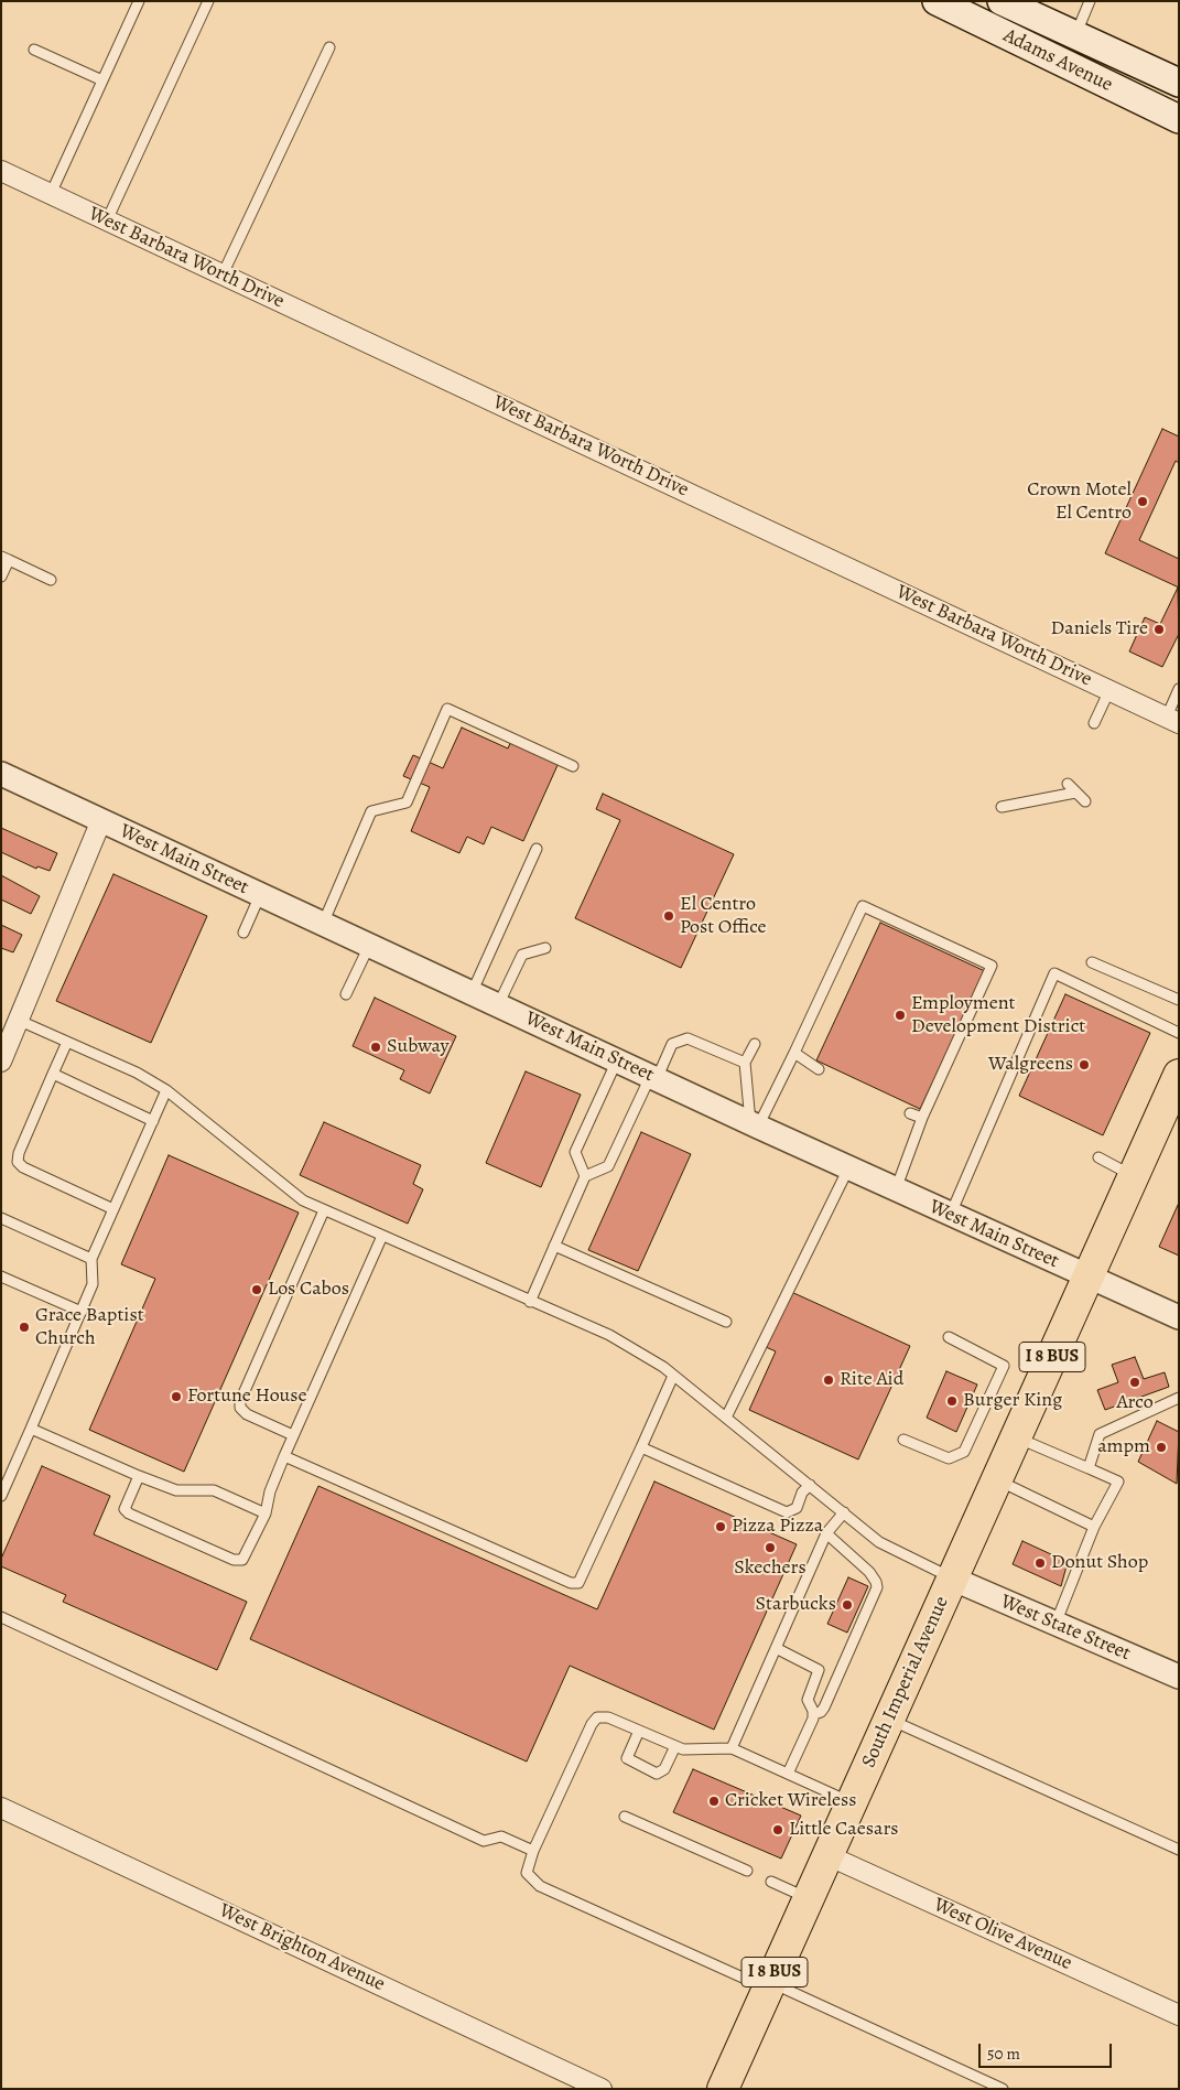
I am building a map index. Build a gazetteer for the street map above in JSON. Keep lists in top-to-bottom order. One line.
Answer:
{"streets":{"highway":["I 8 BUS","South Imperial Avenue"],"main road":["Adams Avenue"],"street":["West Barbara Worth Drive","West Main Street","West State Street","West Olive Avenue","West Brighton Avenue"]},"crossings":[["West Main Street","I 8 BUS"],["West Main Street","South Imperial Avenue"],["I 8 BUS","South Imperial Avenue"],["West State Street","South Imperial Avenue"],["South Imperial Avenue","West Olive Avenue"]],"places":["Crown Motel El Centro","Daniels Tire","El Centro Post Office","Employment Development District","Subway","Walgreens","Los Cabos","Grace Baptist Church","Rite Aid","Arco","Fortune House","Burger King","ampm","Pizza Pizza","Skechers","Donut Shop","Starbucks","Cricket Wireless","Little Caesars"],"scale_bar":"50 m"}
